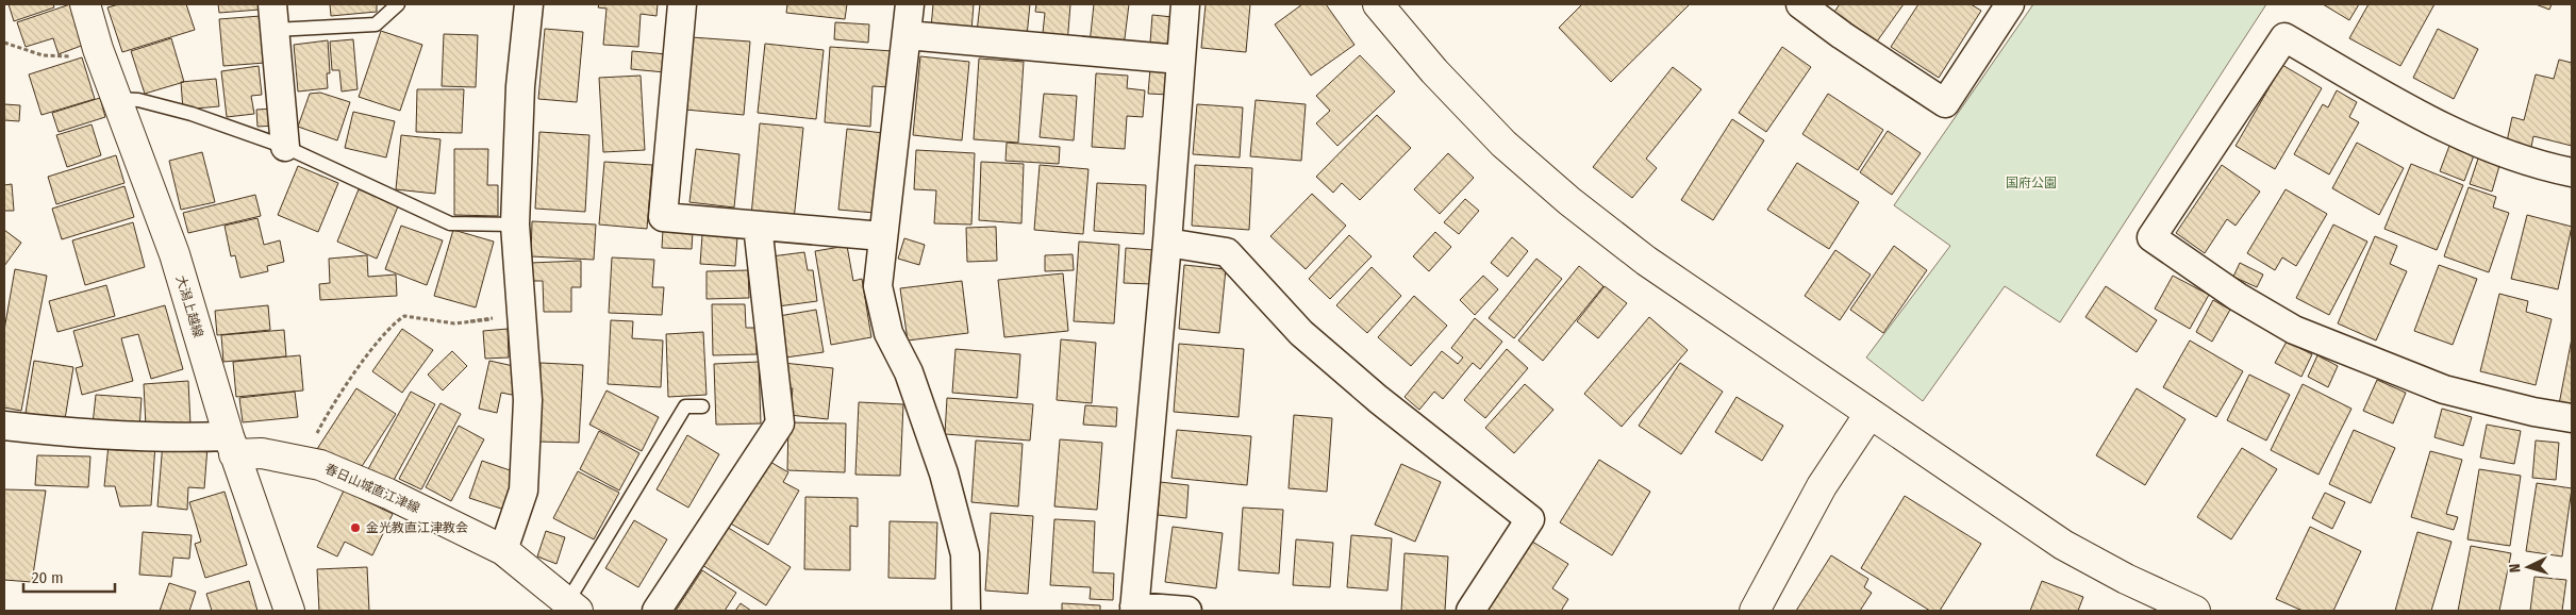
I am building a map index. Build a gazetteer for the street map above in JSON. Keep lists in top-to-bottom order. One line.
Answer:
{"streets":{"street":["大潟上越線","春日山城直江津線"]},"crossings":[["大潟上越線","春日山城直江津線"]],"parks":["国府公園"],"places":["金光教直江津教会"],"scale_bar":"20 m","north":"left"}
